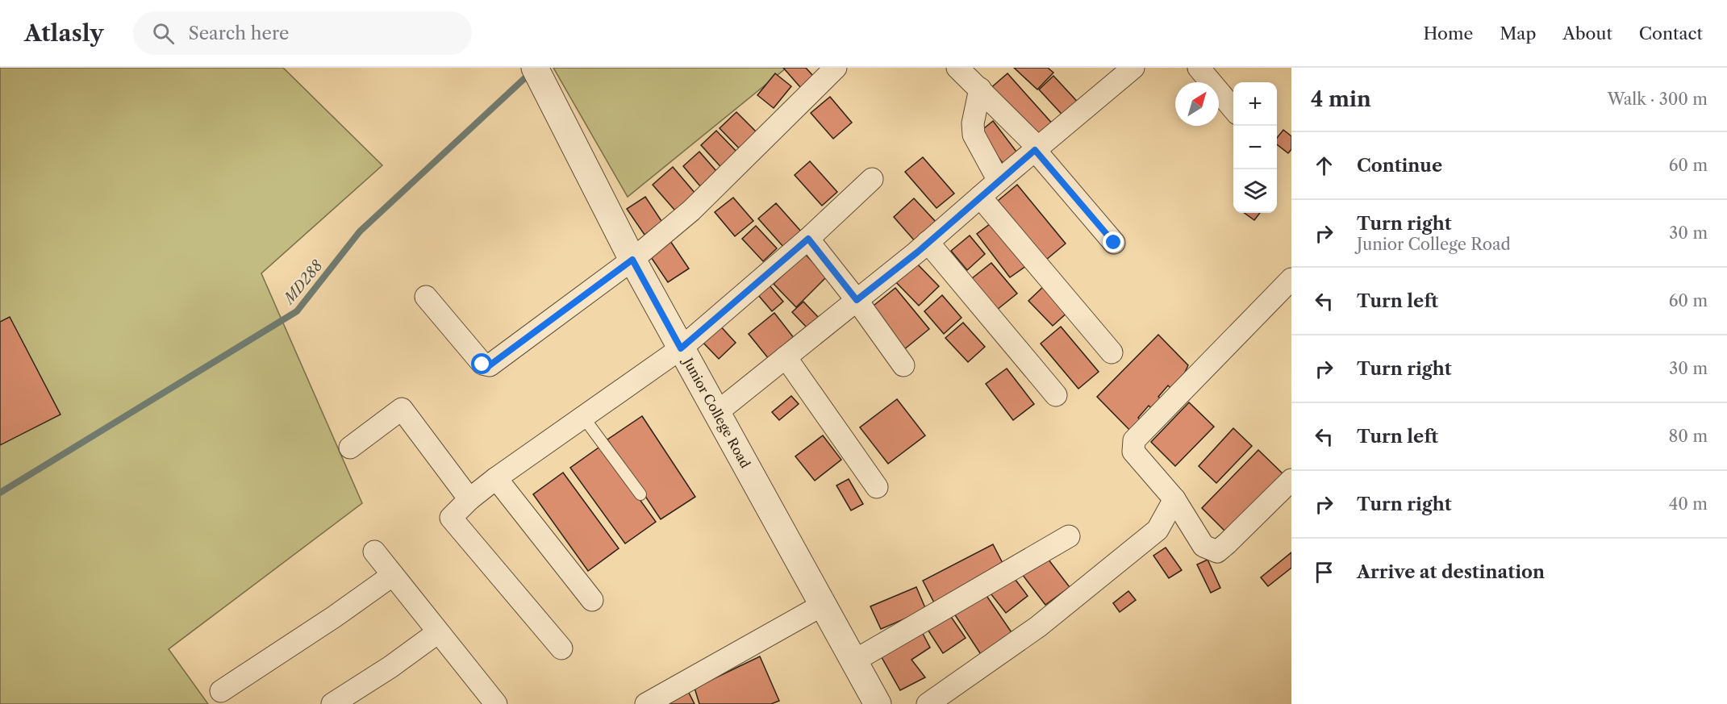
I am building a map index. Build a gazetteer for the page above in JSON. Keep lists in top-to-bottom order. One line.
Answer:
{"streets":{"street":["Junior College Road"]},"water":["MD288"],"north":"top right","page":{"header":"Atlasly","search":"Search here","nav":["Home","Map","About","Contact"],"heading":["4 min","Walk · 300 m"],"map_buttons":["+","−"],"list":[["Continue","60 m"],["Turn right","Junior College Road","30 m"],["Turn left","60 m"],["Turn right","30 m"],["Turn left","80 m"],["Turn right","40 m"],"Arrive at destination"]}}
